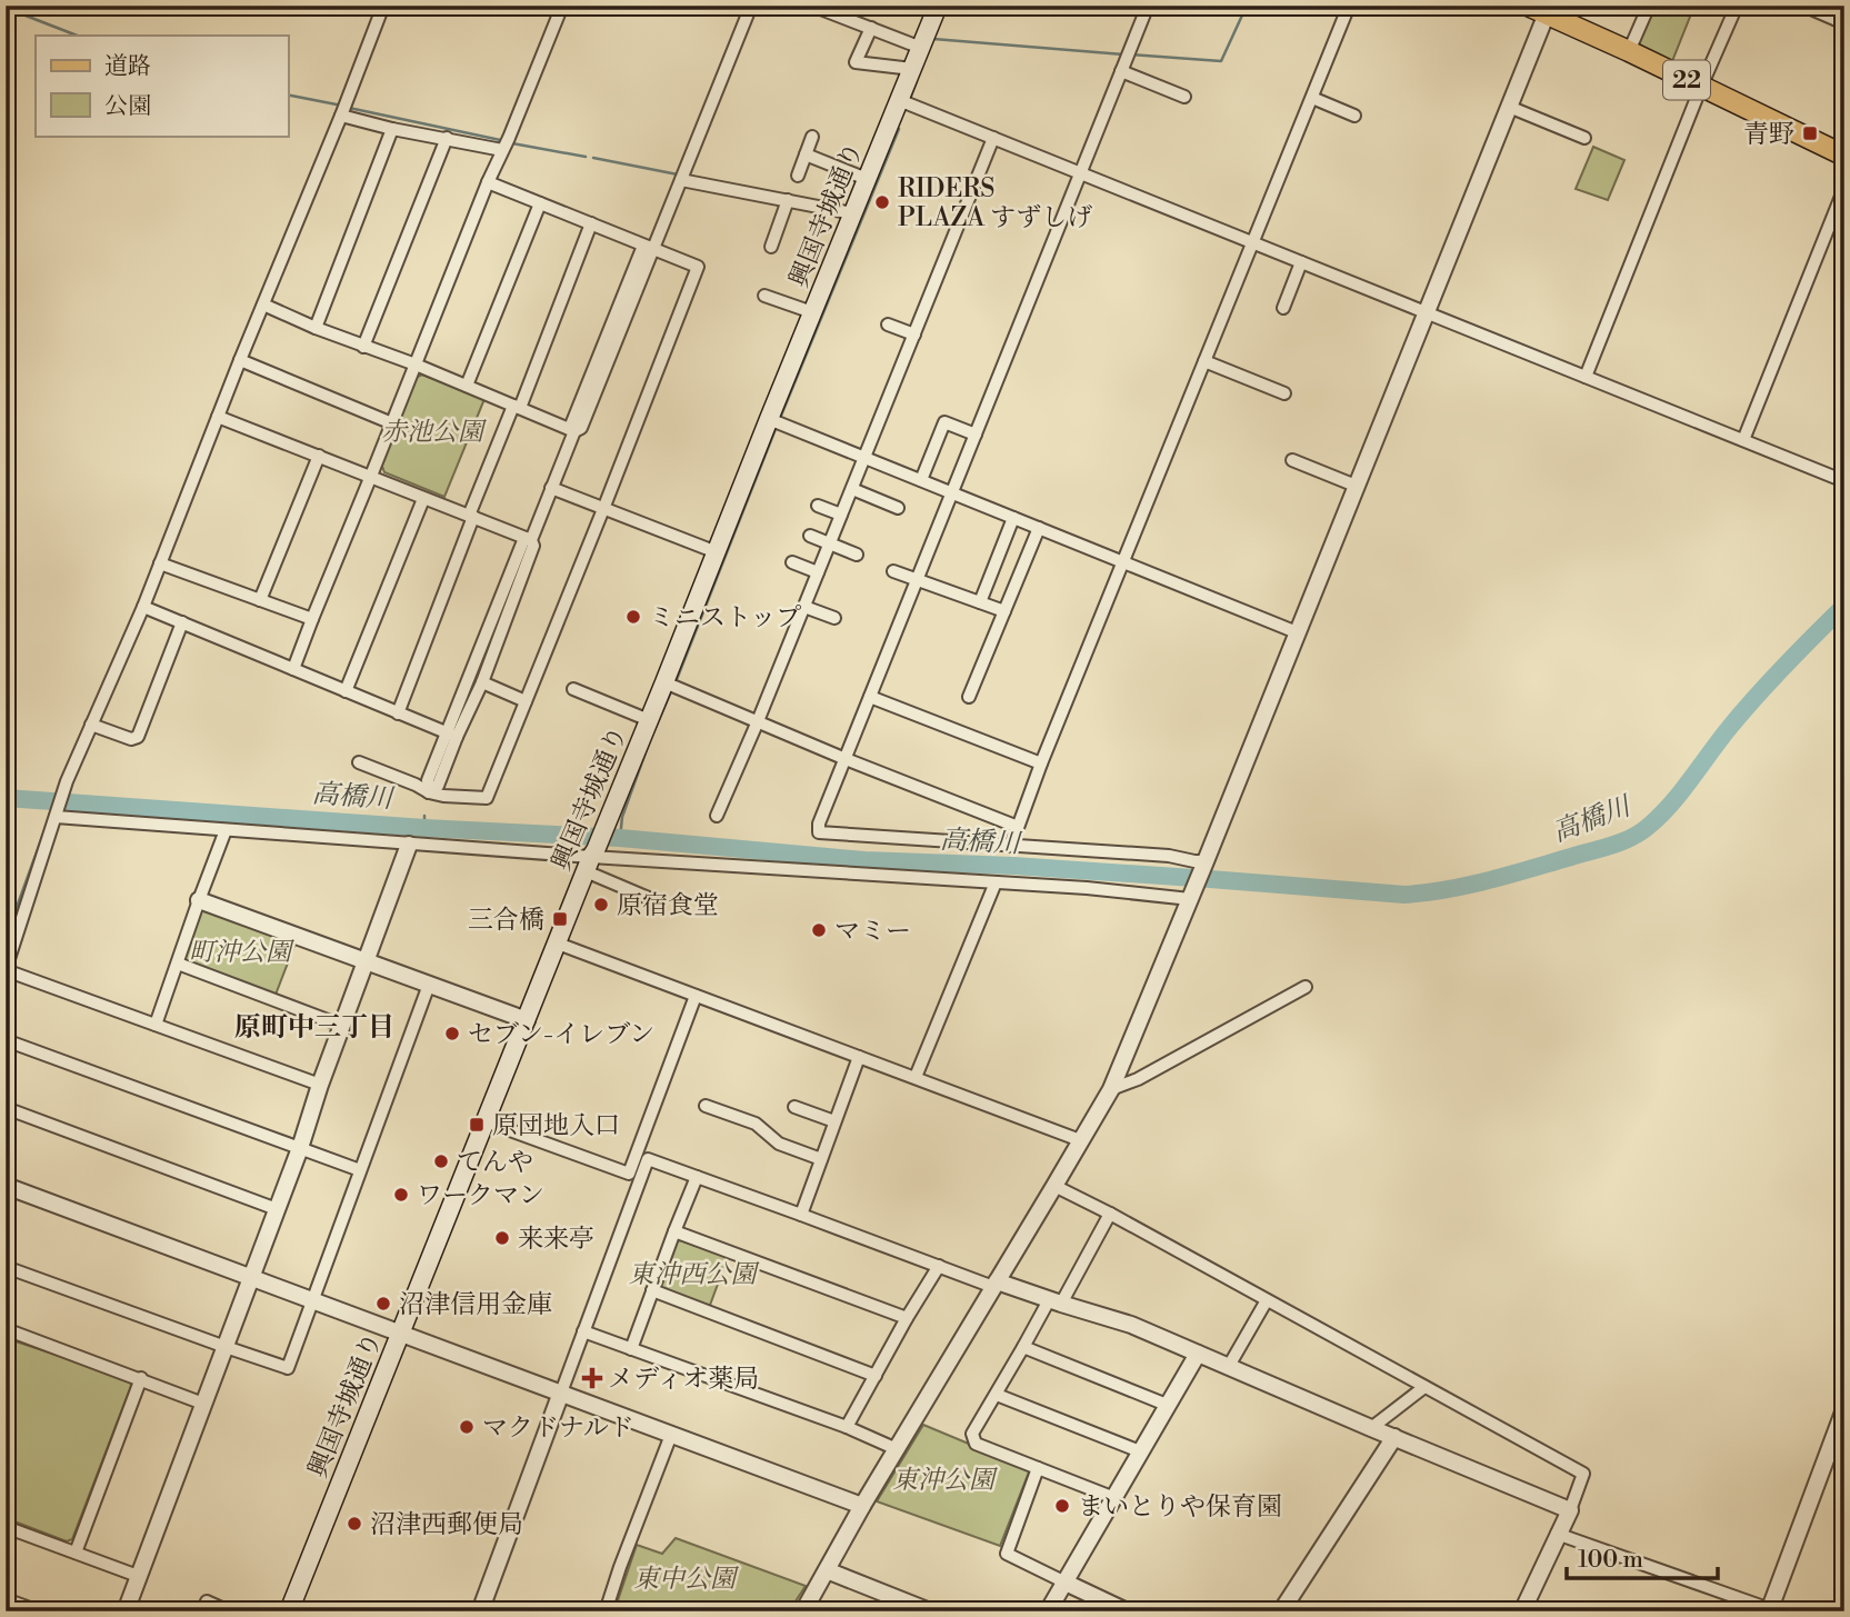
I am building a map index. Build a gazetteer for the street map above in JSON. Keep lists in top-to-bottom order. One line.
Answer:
{"streets":{"main road":["22","興国寺城通り"]},"districts":["原町中三丁目"],"water":["高橋川"],"parks":["赤池公園","町沖公園","東沖西公園","東沖公園","東中公園"],"places":{"transit":["青野","三合橋","原団地入口"],"other":["RIDERS PLAZA すずしげ","ミニストップ","原宿食堂","マミー","セブン-イレブン","てんや","ワークマン","来来亭","沼津信用金庫","マクドナルド","まいとりや保育園","沼津西郵便局"],"health":["メディオ薬局"]},"legend":["道路","公園"],"scale_bar":"100 m"}
